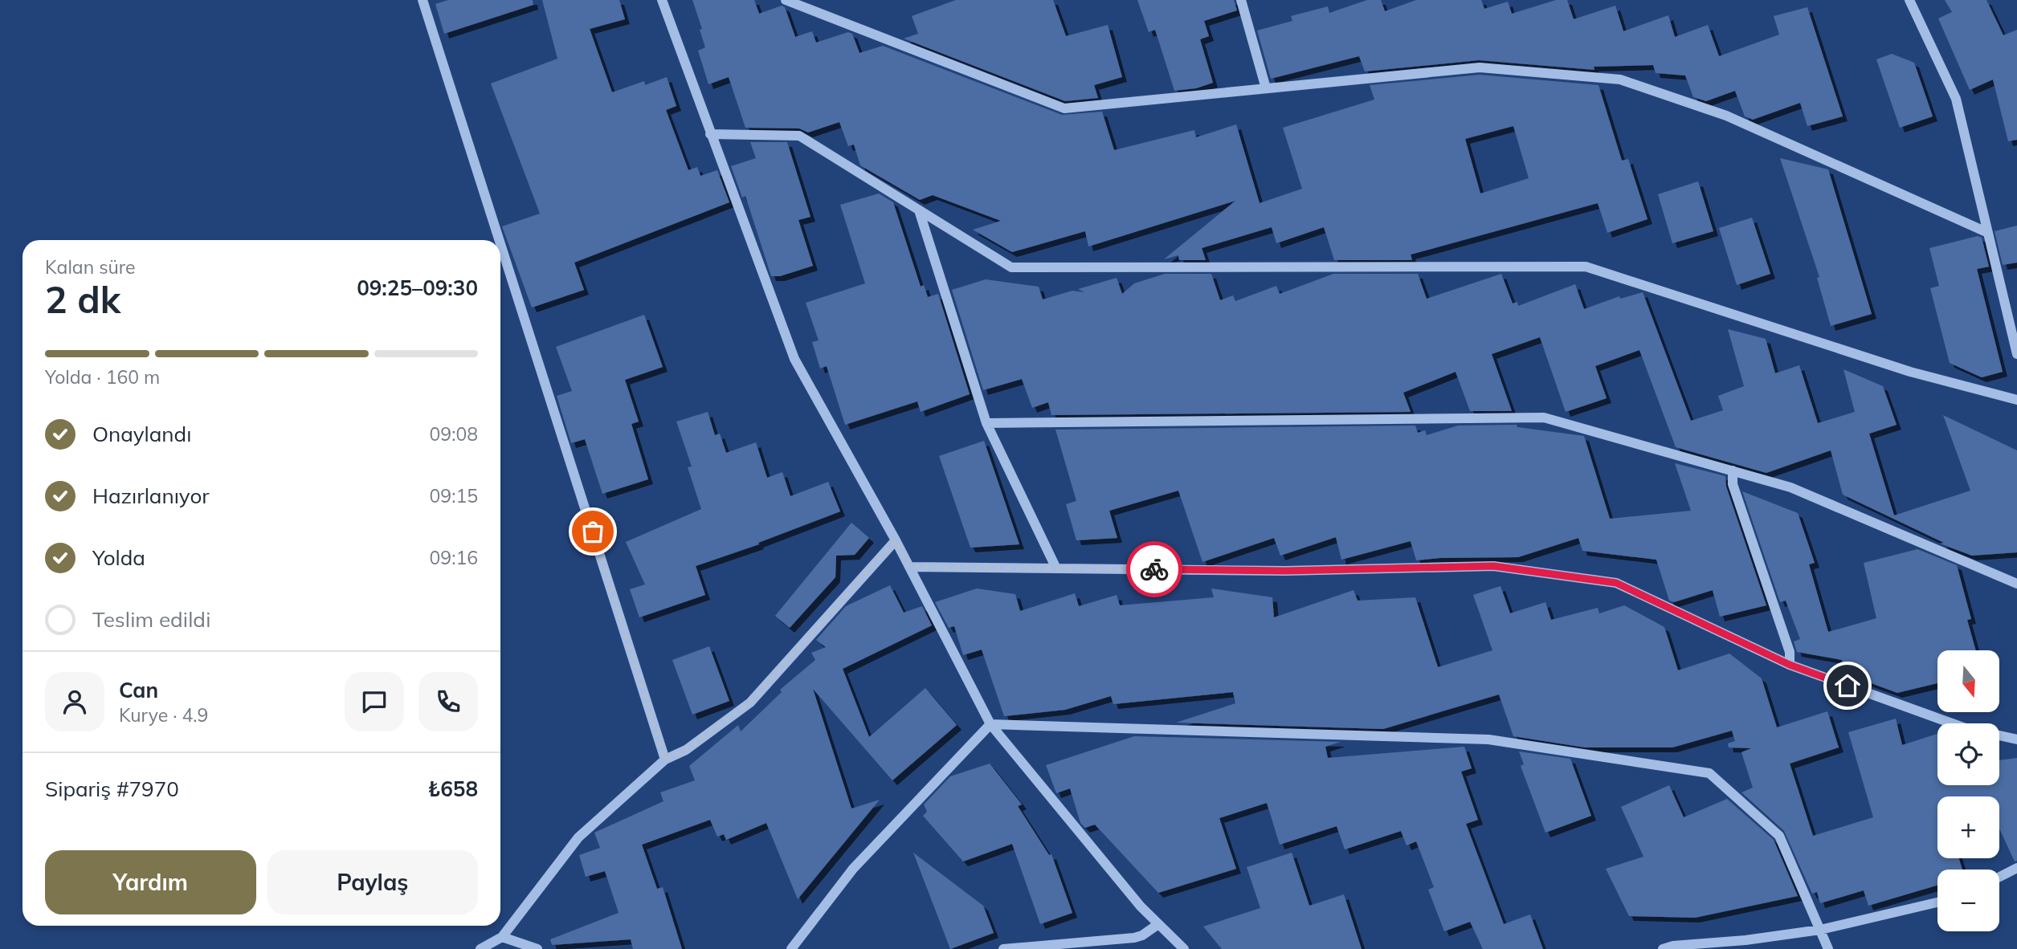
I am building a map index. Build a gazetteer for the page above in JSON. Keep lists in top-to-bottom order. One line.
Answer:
{"north":"bottom","page":{"heading":["2 dk","Kalan süre","09:25–09:30"],"panel":["Can","Kurye · 4.9","Sipariş #7970","₺658"],"bar":"Yolda · 160 m","list":[["Onaylandı","09:08"],["Hazırlanıyor","09:15"],["Yolda","09:16"],"Teslim edildi"],"map_buttons":["+","−"],"buttons":["Yardım","Paylaş"]}}
